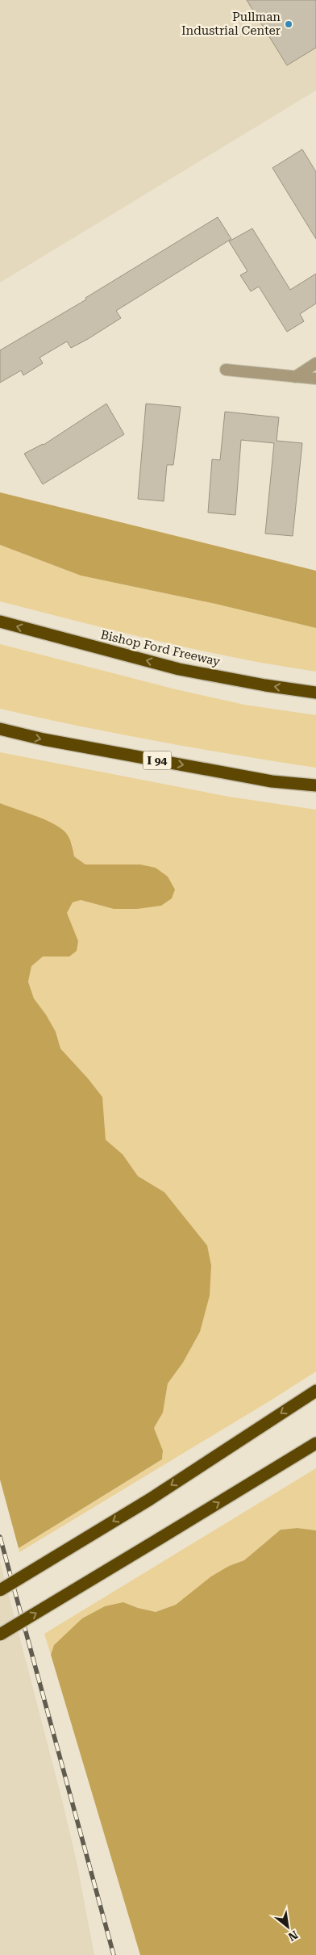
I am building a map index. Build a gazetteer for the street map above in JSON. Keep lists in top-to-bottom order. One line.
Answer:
{"streets":{"highway":["Bishop Ford Freeway","I 94"]},"places":["Pullman Industrial Center"],"north":"bottom right"}
